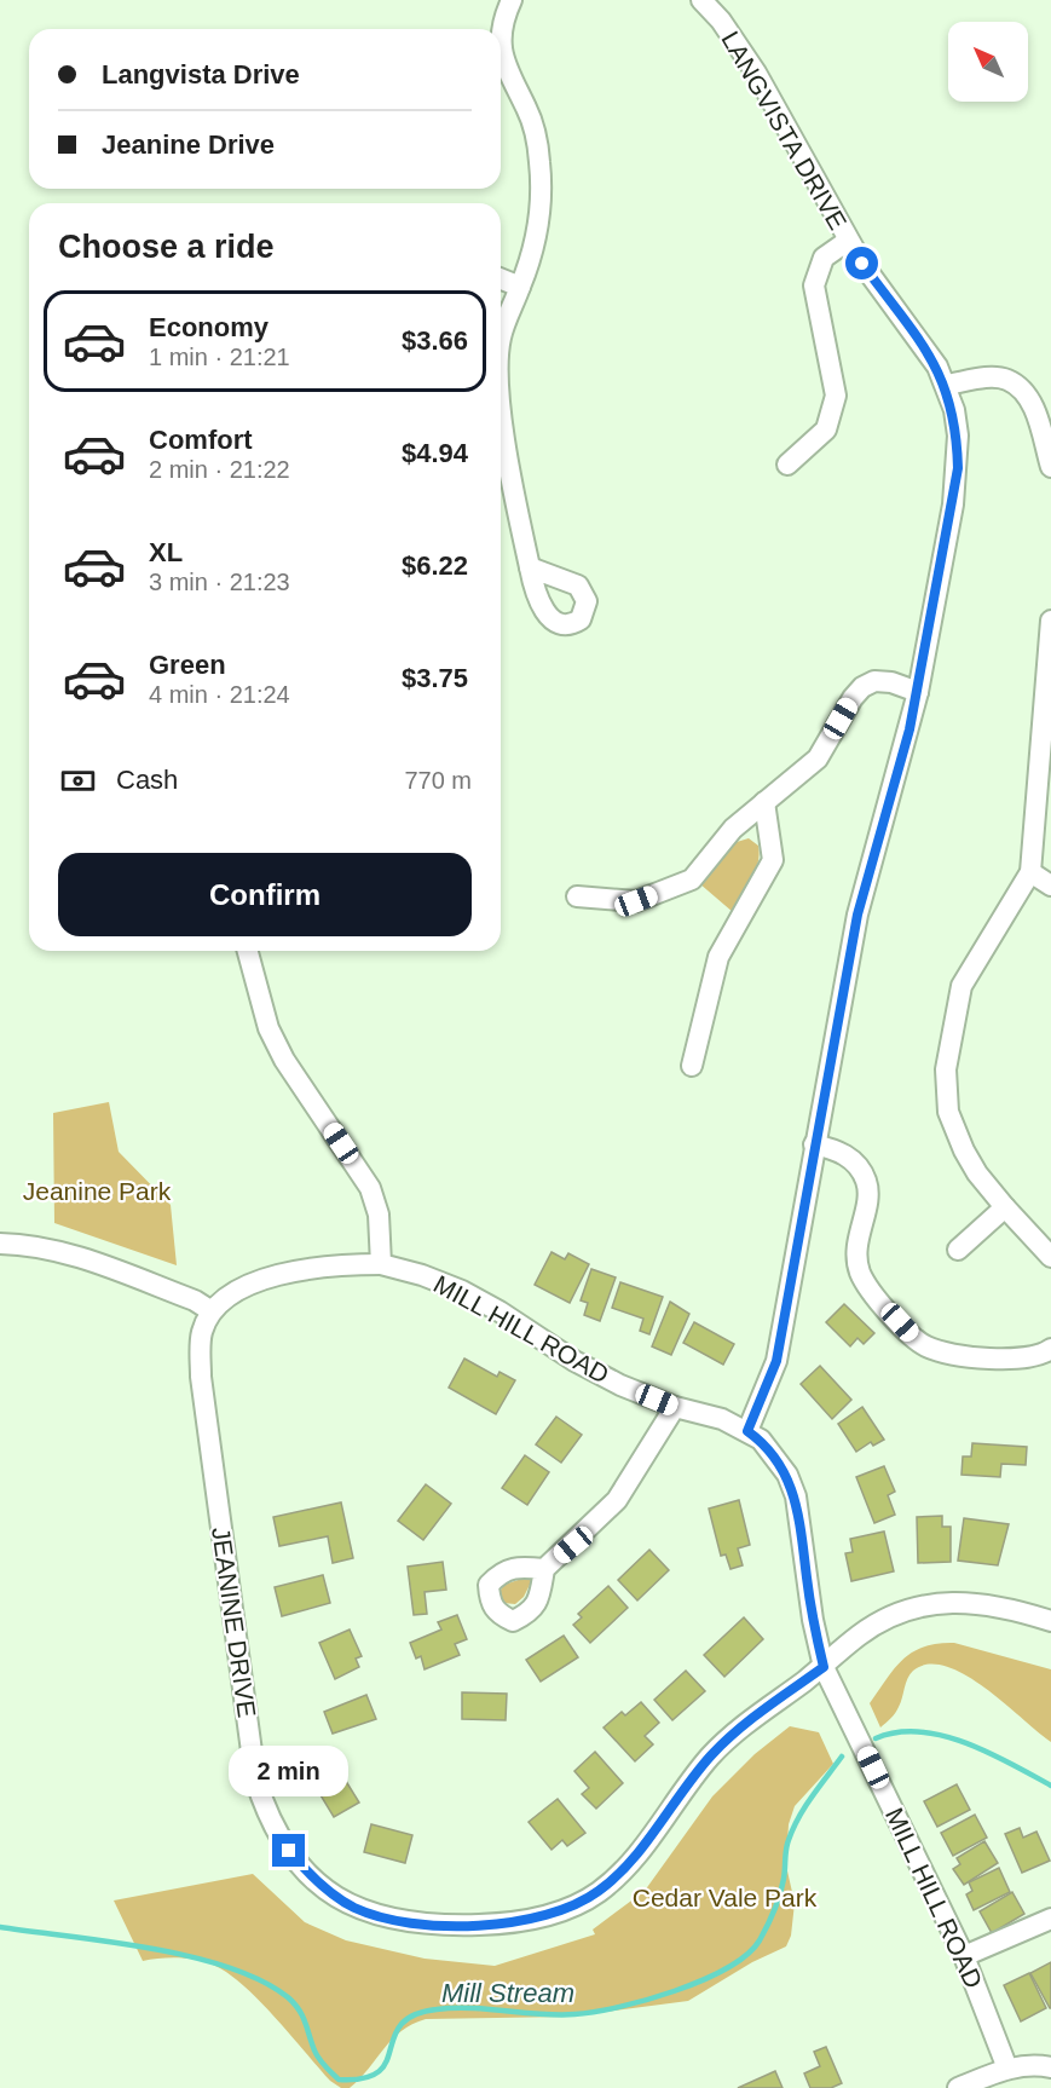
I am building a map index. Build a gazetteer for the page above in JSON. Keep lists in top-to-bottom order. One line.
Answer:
{"streets":{"street":["LANGVISTA DRIVE","MILL HILL ROAD","JEANINE DRIVE"]},"crossings":[["LANGVISTA DRIVE","MILL HILL ROAD"],["MILL HILL ROAD","JEANINE DRIVE"]],"water":["Mill Stream"],"parks":["Jeanine Park","Cedar Vale Park"],"north":"top left","page":{"banner":["Langvista Drive","Jeanine Drive"],"heading":"Choose a ride","list":[{"name":"Economy","note":"1 min · 21:21","value":"$3.66"},{"name":"Comfort","note":"2 min · 21:22","value":"$4.94"},{"name":"XL","note":"3 min · 21:23","value":"$6.22"},{"name":"Green","note":"4 min · 21:24","value":"$3.75"}],"pay":["Cash","770 m"],"buttons":"Confirm","bubble":"2 min"}}
